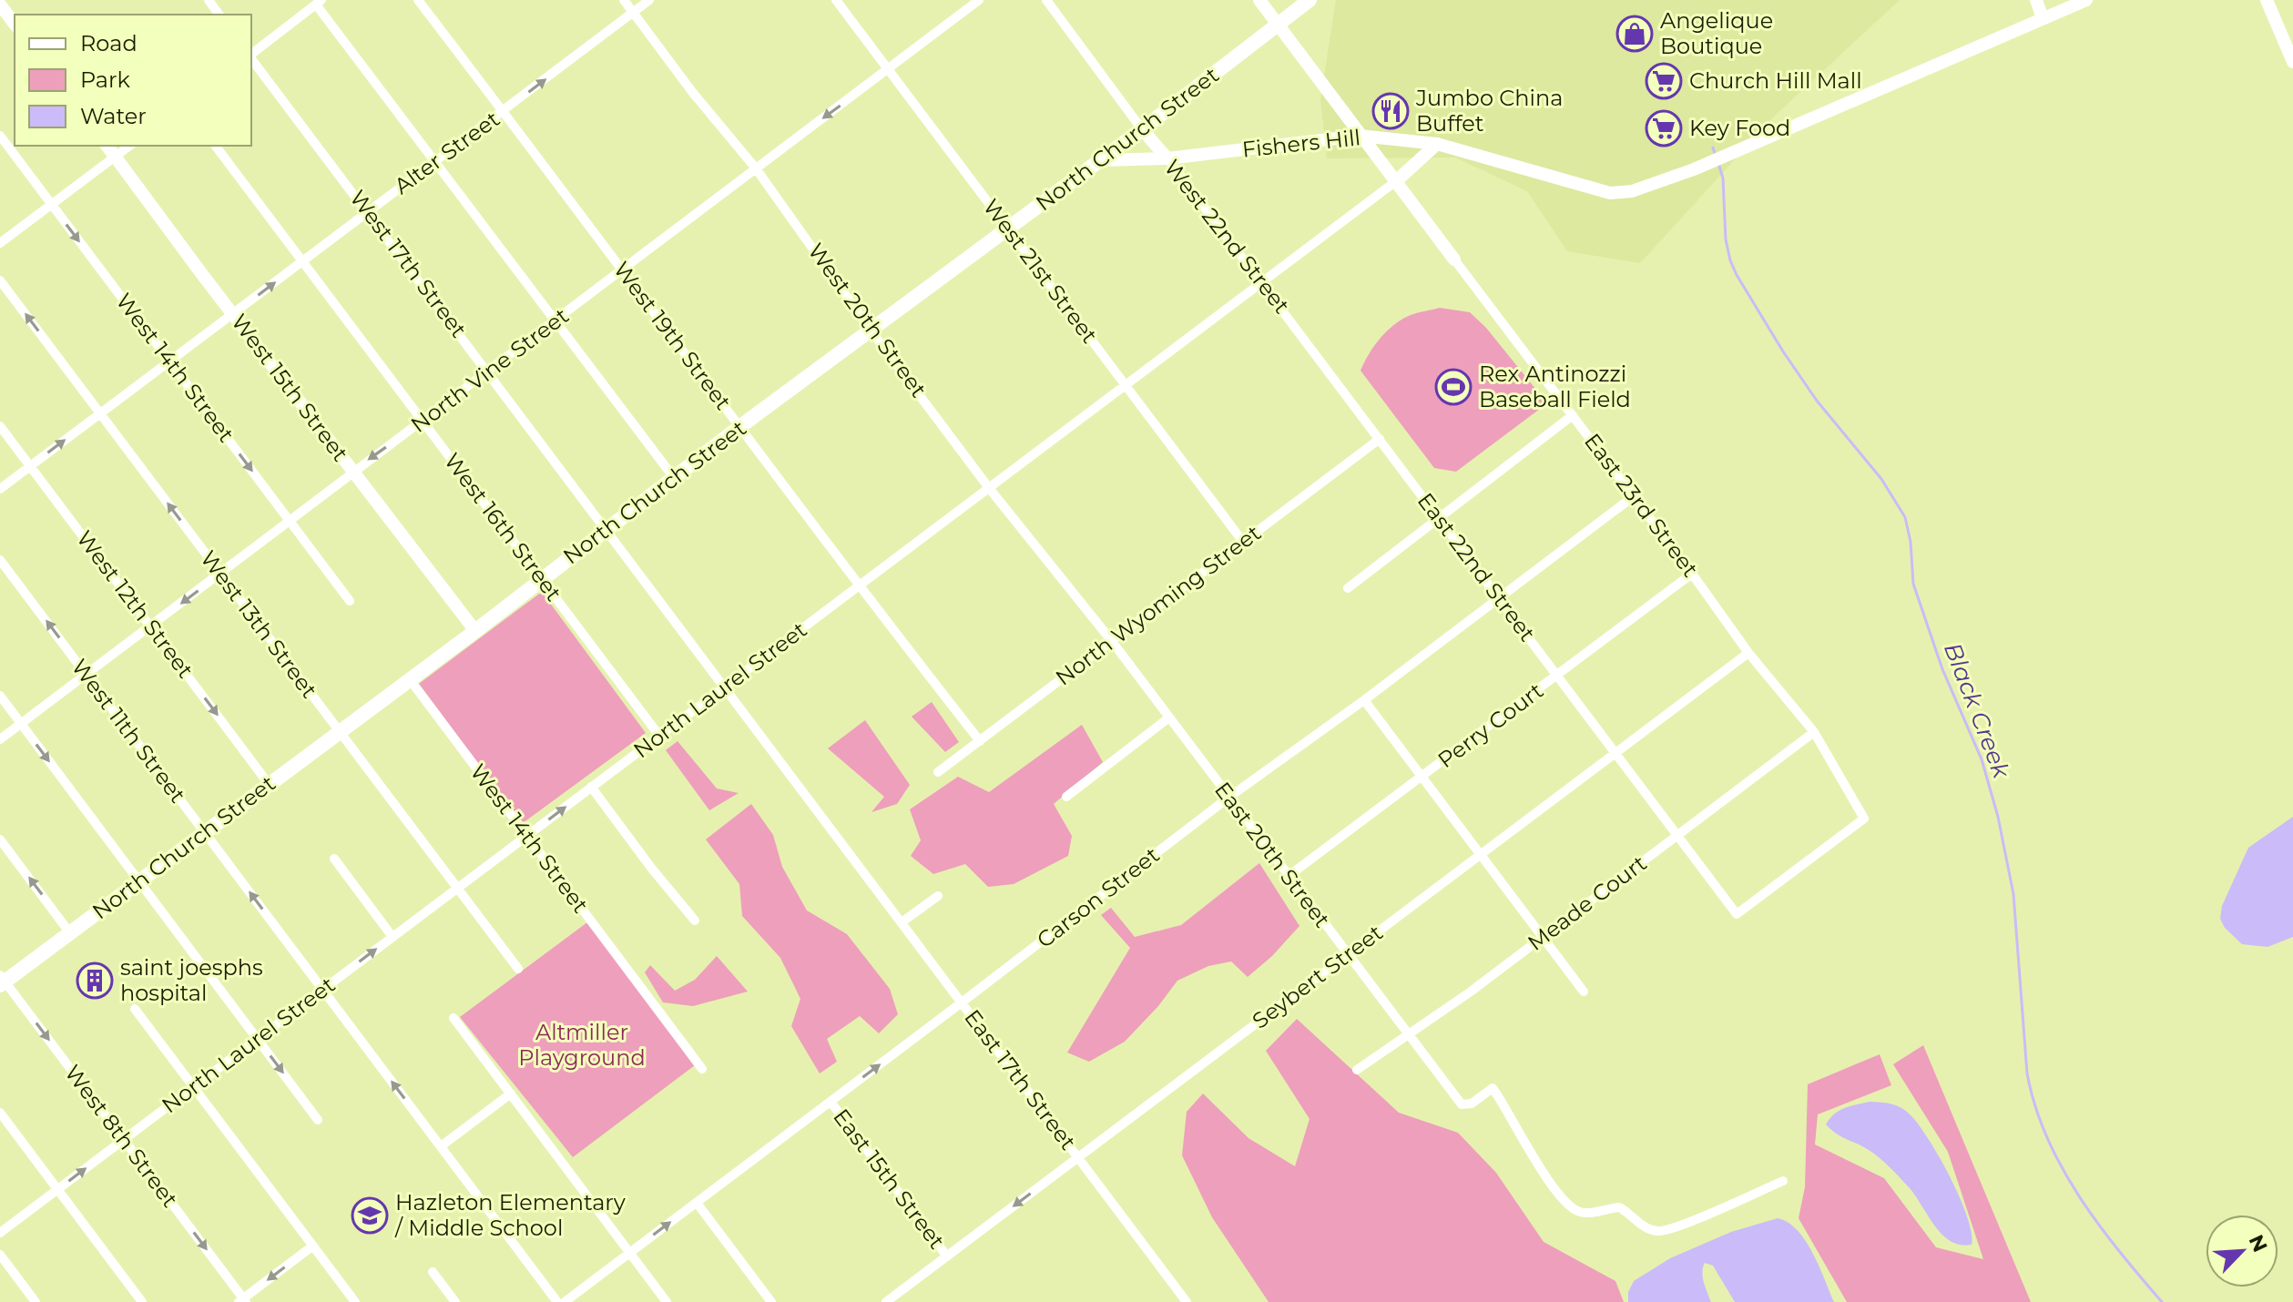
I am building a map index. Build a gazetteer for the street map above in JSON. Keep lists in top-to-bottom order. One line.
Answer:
{"streets":{"main road":["North Church Street","Fishers Hill","West 22nd Street","West 15th Street","East 23rd Street","North Laurel Street"],"street":["Alter Street","West 17th Street","West 21st Street","West 20th Street","West 19th Street","West 14th Street","North Vine Street","West 16th Street","East 22nd Street","West 12th Street","North Wyoming Street","West 13th Street","Perry Court","West 11th Street","East 20th Street","Carson Street","Meade Court","Seybert Street","East 17th Street","West 8th Street","East 15th Street"]},"crossings":[["North Church Street","Fishers Hill"],["North Church Street","West 22nd Street"],["North Church Street","West 17th Street"],["North Church Street","West 21st Street"],["North Church Street","West 20th Street"],["North Church Street","West 19th Street"],["North Church Street","West 14th Street"],["North Church Street","West 15th Street"],["North Church Street","East 23rd Street"],["North Church Street","West 16th Street"],["North Church Street","West 12th Street"],["North Church Street","West 13th Street"],["North Church Street","West 11th Street"],["North Church Street","West 8th Street"],["Fishers Hill","West 22nd Street"],["Fishers Hill","East 23rd Street"],["Fishers Hill","North Laurel Street"],["Alter Street","West 17th Street"],["Alter Street","West 20th Street"],["Alter Street","West 19th Street"],["Alter Street","West 14th Street"],["Alter Street","West 15th Street"],["Alter Street","West 16th Street"],["Alter Street","West 12th Street"],["Alter Street","West 13th Street"],["West 22nd Street","East 22nd Street"],["West 22nd Street","North Wyoming Street"],["West 22nd Street","North Laurel Street"],["West 17th Street","North Vine Street"],["West 17th Street","North Laurel Street"],["West 17th Street","East 17th Street"],["West 21st Street","North Vine Street"],["West 21st Street","North Wyoming Street"],["West 21st Street","North Laurel Street"],["West 20th Street","North Vine Street"],["West 20th Street","North Wyoming Street"],["West 20th Street","North Laurel Street"],["West 20th Street","East 20th Street"],["West 19th Street","North Vine Street"],["West 19th Street","North Wyoming Street"],["West 19th Street","North Laurel Street"],["West 14th Street","North Vine Street"],["West 14th Street","North Laurel Street"],["North Vine Street","West 15th Street"],["North Vine Street","West 16th Street"],["North Vine Street","West 12th Street"],["North Vine Street","West 13th Street"],["North Vine Street","West 11th Street"],["East 23rd Street","East 22nd Street"],["East 23rd Street","North Laurel Street"],["East 23rd Street","Perry Court"],["East 23rd Street","Carson Street"],["East 23rd Street","Meade Court"],["East 23rd Street","Seybert Street"],["West 16th Street","North Laurel Street"],["East 22nd Street","North Wyoming Street"],["East 22nd Street","Perry Court"],["East 22nd Street","Carson Street"],["East 22nd Street","Meade Court"],["East 22nd Street","Seybert Street"],["North Wyoming Street","East 20th Street"],["West 13th Street","North Laurel Street"],["North Laurel Street","West 11th Street"],["North Laurel Street","West 8th Street"],["Perry Court","East 20th Street"],["East 20th Street","Carson Street"],["East 20th Street","Meade Court"],["East 20th Street","Seybert Street"],["Carson Street","East 17th Street"],["Carson Street","East 15th Street"],["Seybert Street","East 17th Street"],["Seybert Street","East 15th Street"]],"one_way":["Alter Street","West 14th Street","West 12th Street","West 13th Street","West 8th Street"],"water":["Black Creek"],"parks":["Altmiller Playground"],"places":{"shop":["Angelique Boutique"],"supermarket":["Church Hill Mall","Key Food"],"restaurant":["Jumbo China Buffet"],"sports":["Rex Antinozzi Baseball Field"],"building":["saint joesphs hospital"],"school or university":["Hazleton Elementary / Middle School"]},"legend":["Road","Park","Water"],"north":"top right"}
